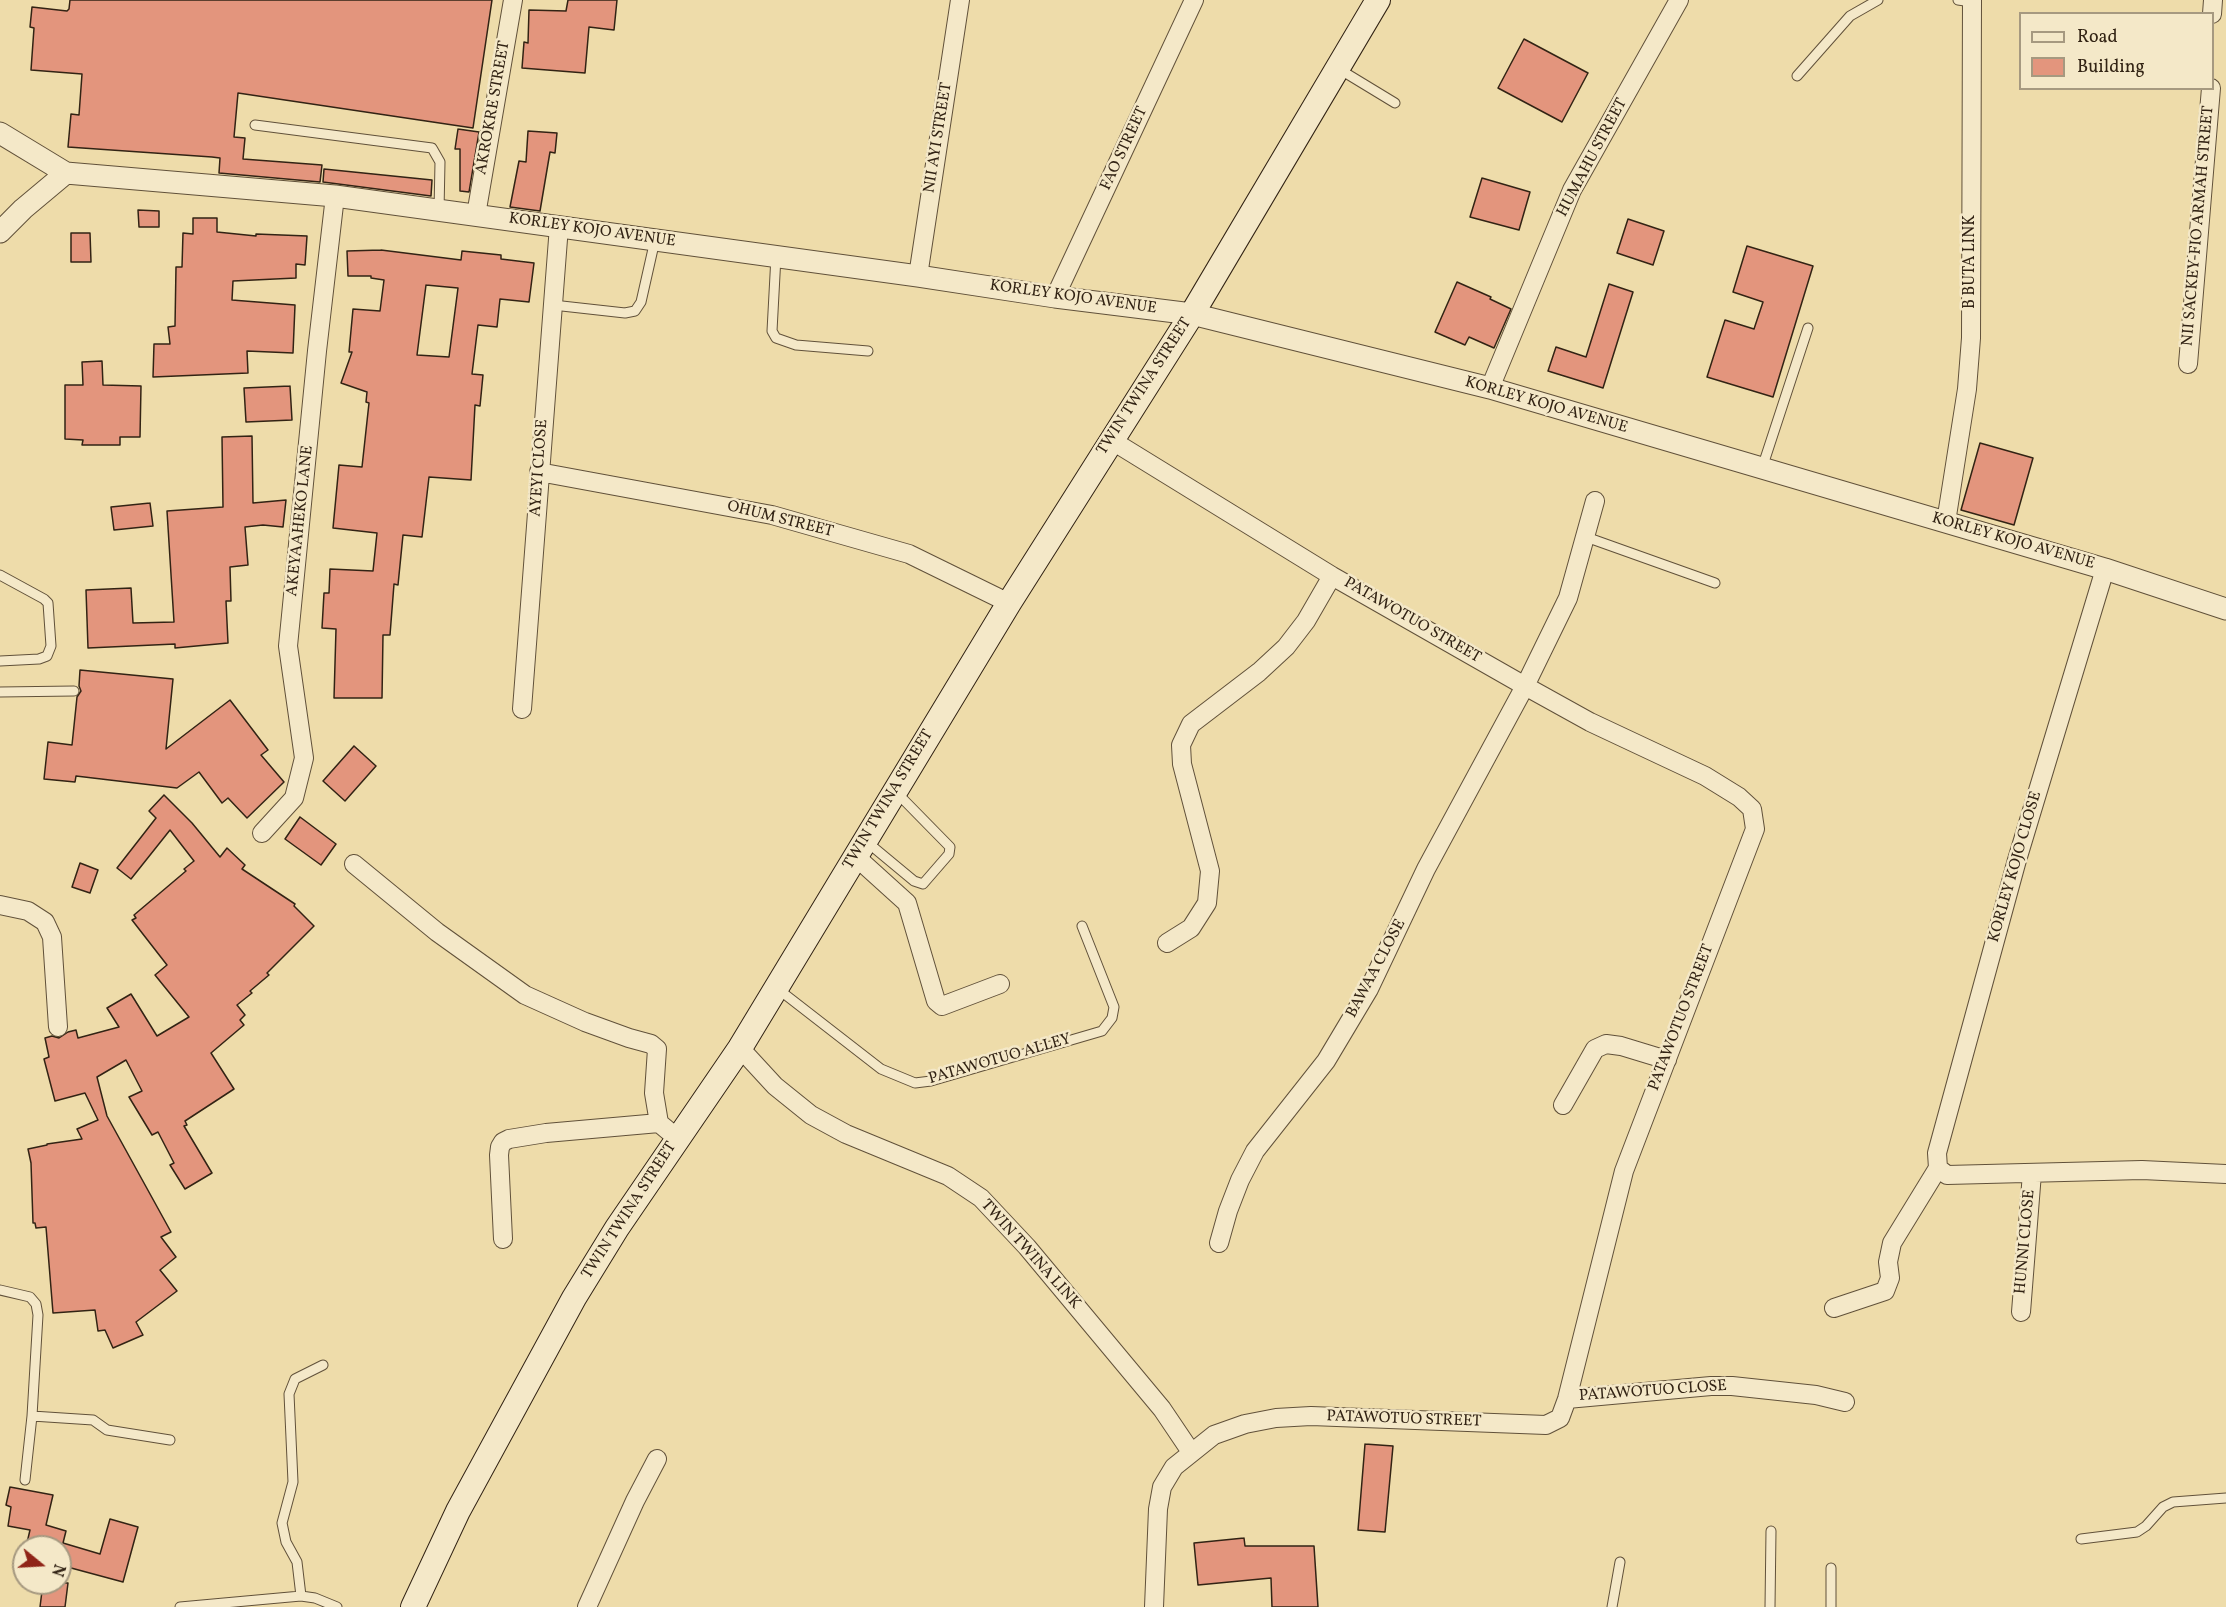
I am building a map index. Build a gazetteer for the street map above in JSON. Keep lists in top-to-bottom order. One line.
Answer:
{"streets":{"main road":["TWIN TWINA STREET"],"street":["AKROKRE STREET","NII AYI STREET","FAO STREET","HUMAHU STREET","NII SACKEY-FIO ARMAH STREET","KORLEY KOJO AVENUE","B BUTA LINK","AYEYI CLOSE","OHUM STREET","AKEYAAHEKO LANE","PATAWOTUO STREET","KORLEY KOJO CLOSE","BAWAA CLOSE","HUNNI CLOSE","TWIN TWINA LINK","PATAWOTUO CLOSE"],"lane":["PATAWOTUO ALLEY"]},"crossings":[["AKROKRE STREET","KORLEY KOJO AVENUE"],["NII AYI STREET","KORLEY KOJO AVENUE"],["FAO STREET","KORLEY KOJO AVENUE"],["HUMAHU STREET","KORLEY KOJO AVENUE"],["KORLEY KOJO AVENUE","B BUTA LINK"],["KORLEY KOJO AVENUE","TWIN TWINA STREET"],["KORLEY KOJO AVENUE","AYEYI CLOSE"],["KORLEY KOJO AVENUE","AKEYAAHEKO LANE"],["KORLEY KOJO AVENUE","KORLEY KOJO CLOSE"],["TWIN TWINA STREET","OHUM STREET"],["TWIN TWINA STREET","PATAWOTUO STREET"],["TWIN TWINA STREET","PATAWOTUO ALLEY"],["TWIN TWINA STREET","TWIN TWINA LINK"],["AYEYI CLOSE","OHUM STREET"],["PATAWOTUO STREET","BAWAA CLOSE"],["PATAWOTUO STREET","TWIN TWINA LINK"],["PATAWOTUO STREET","PATAWOTUO CLOSE"]],"legend":["Road","Building"],"north":"right"}
